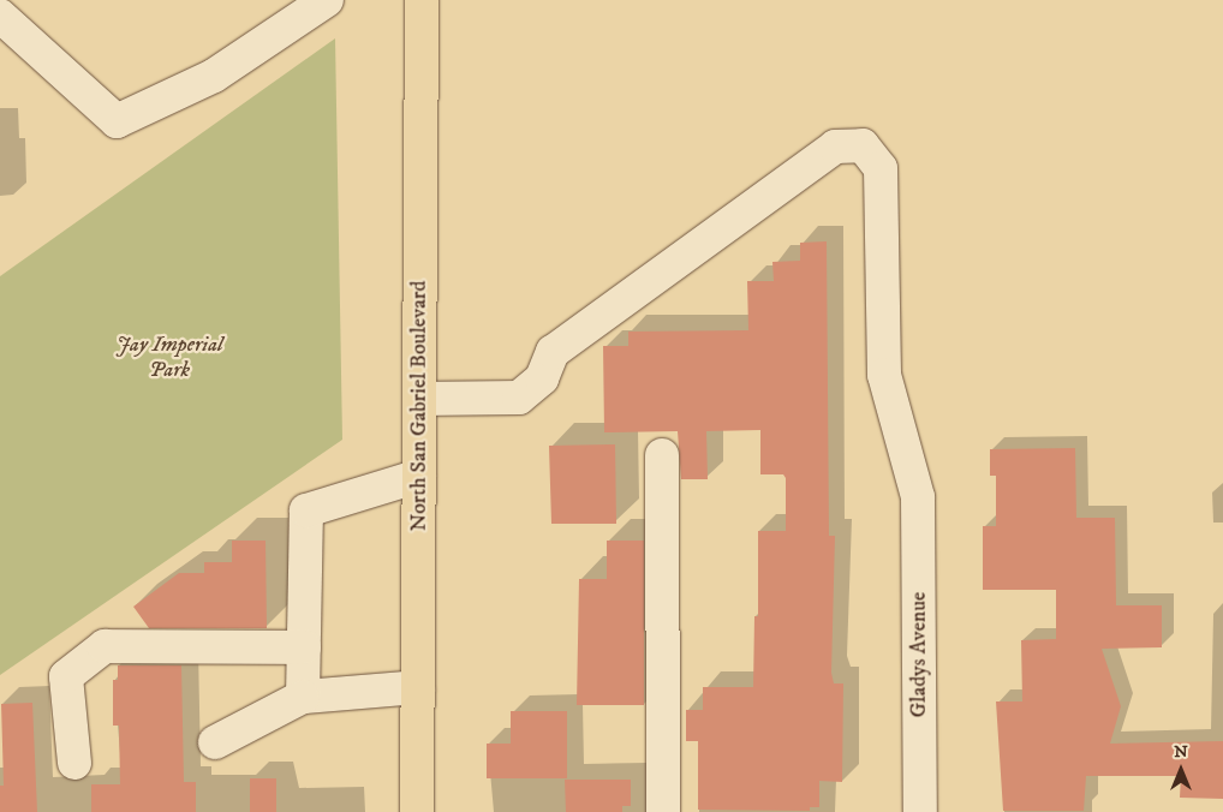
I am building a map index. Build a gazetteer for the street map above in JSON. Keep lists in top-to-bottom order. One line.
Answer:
{"streets":{"main road":["North San Gabriel Boulevard"],"street":["Gladys Avenue"]},"crossings":[["North San Gabriel Boulevard","Gladys Avenue"]],"parks":["Jay Imperial Park"],"north":"top"}
